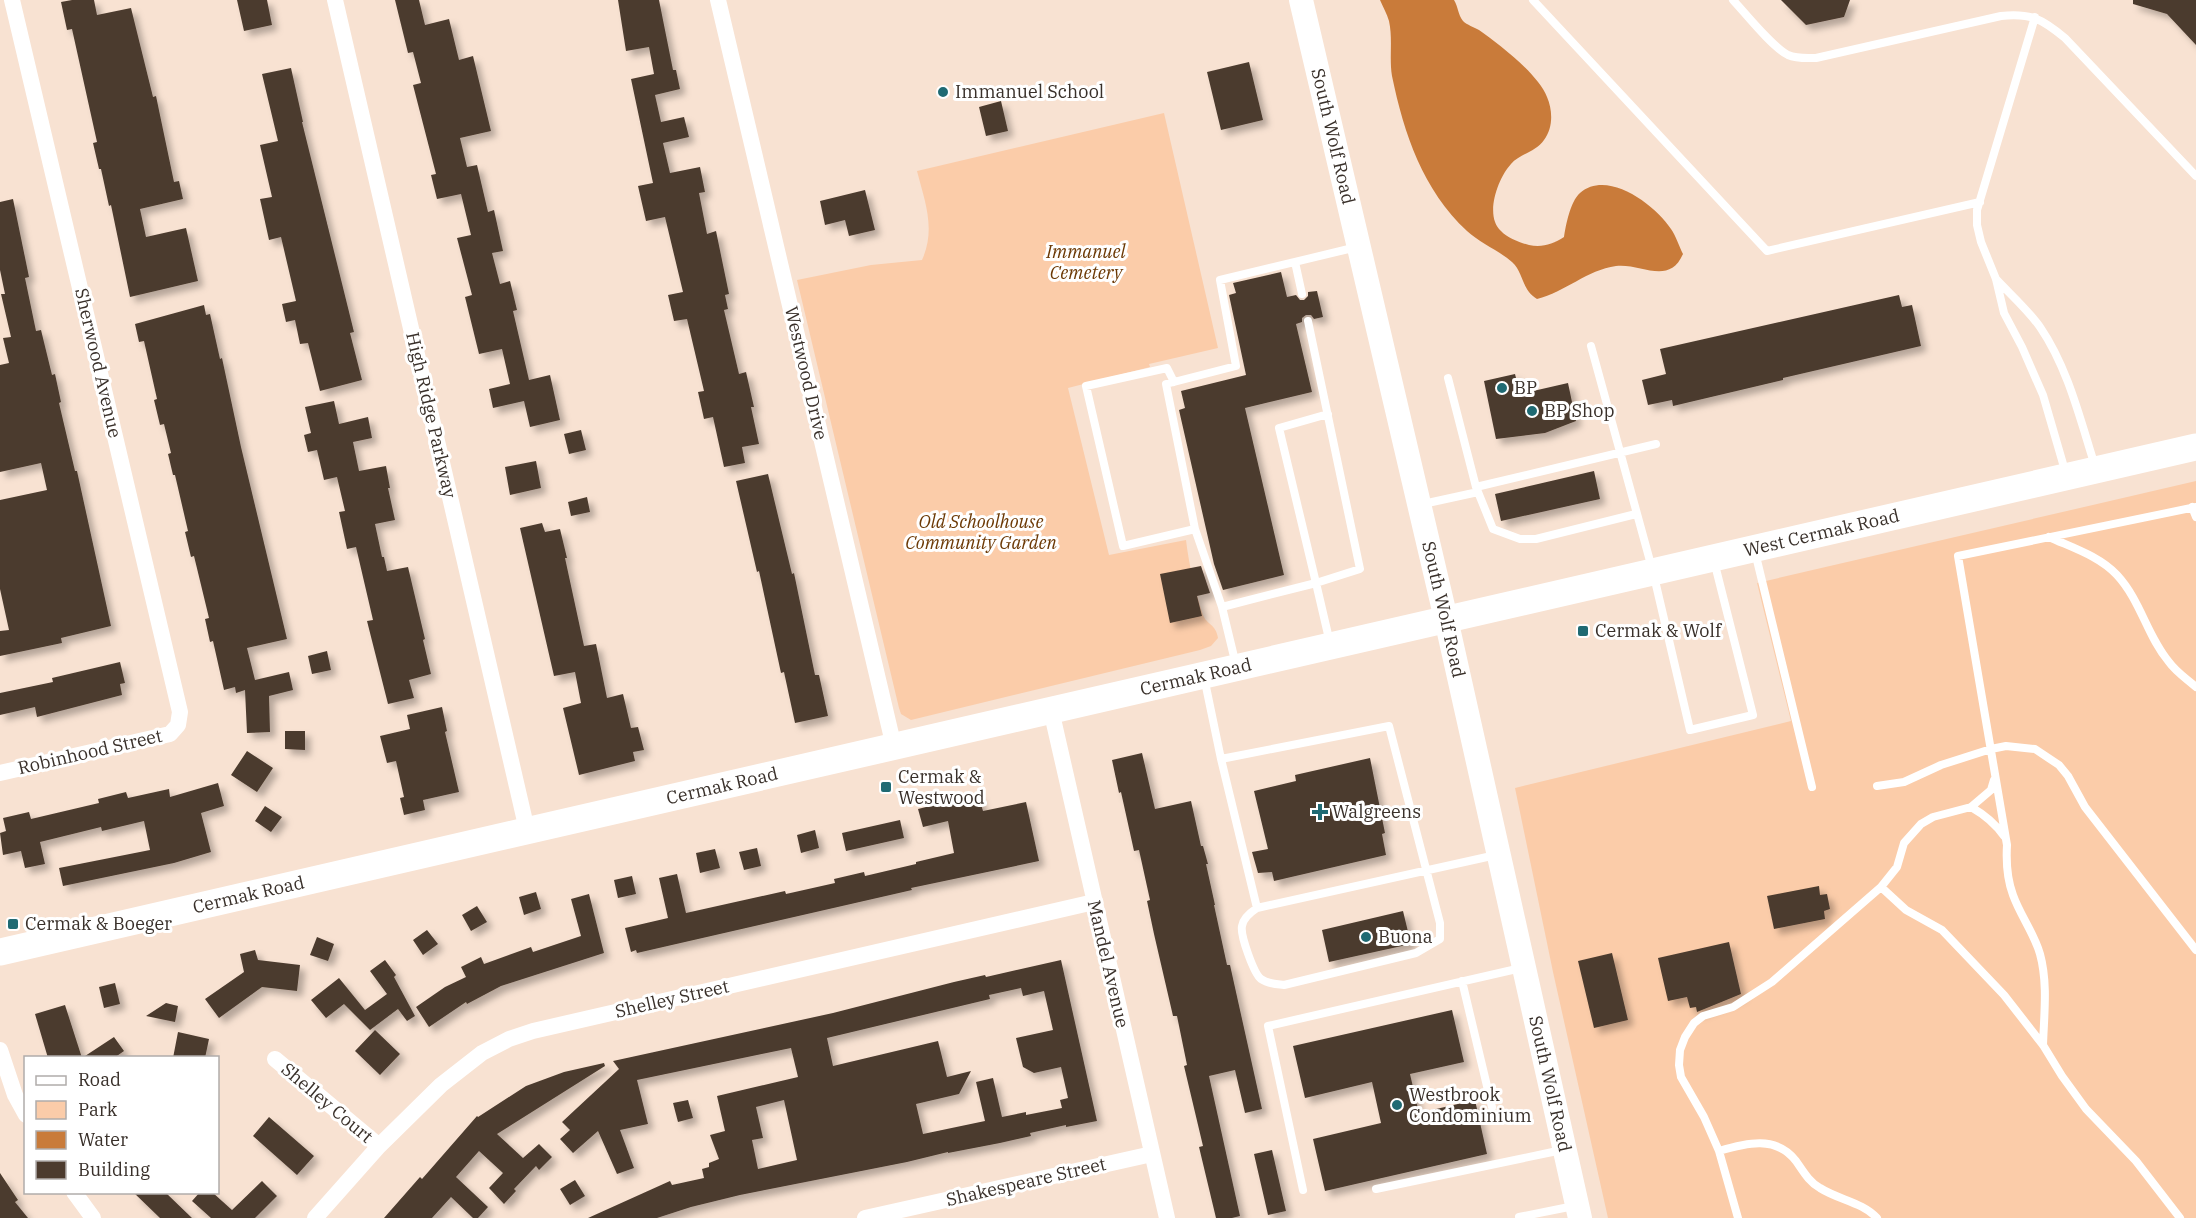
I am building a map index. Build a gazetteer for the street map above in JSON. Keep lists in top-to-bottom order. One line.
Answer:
{"streets":{"main road":["South Wolf Road","West Cermak Road","Cermak Road"],"street":["Sherwood Avenue","Westwood Drive","High Ridge Parkway","Robinhood Street","Mandel Avenue","Shelley Street","Shelley Court","Shakespeare Street"]},"crossings":[["South Wolf Road","West Cermak Road"],["South Wolf Road","Cermak Road"],["Sherwood Avenue","Robinhood Street"],["Westwood Drive","Cermak Road"],["High Ridge Parkway","Cermak Road"],["West Cermak Road","Cermak Road"],["Cermak Road","Mandel Avenue"],["Mandel Avenue","Shelley Street"],["Mandel Avenue","Shakespeare Street"],["Shelley Street","Shelley Court"]],"parks":["Immanuel Cemetery","Old Schoolhouse Community Garden"],"places":{"other":["Immanuel School","BP","BP Shop","Buona","Westbrook Condominium"],"transit":["Cermak & Wolf","Cermak & Westwood","Cermak & Boeger"],"health":["Walgreens"]},"legend":["Road","Park","Water","Building"]}
